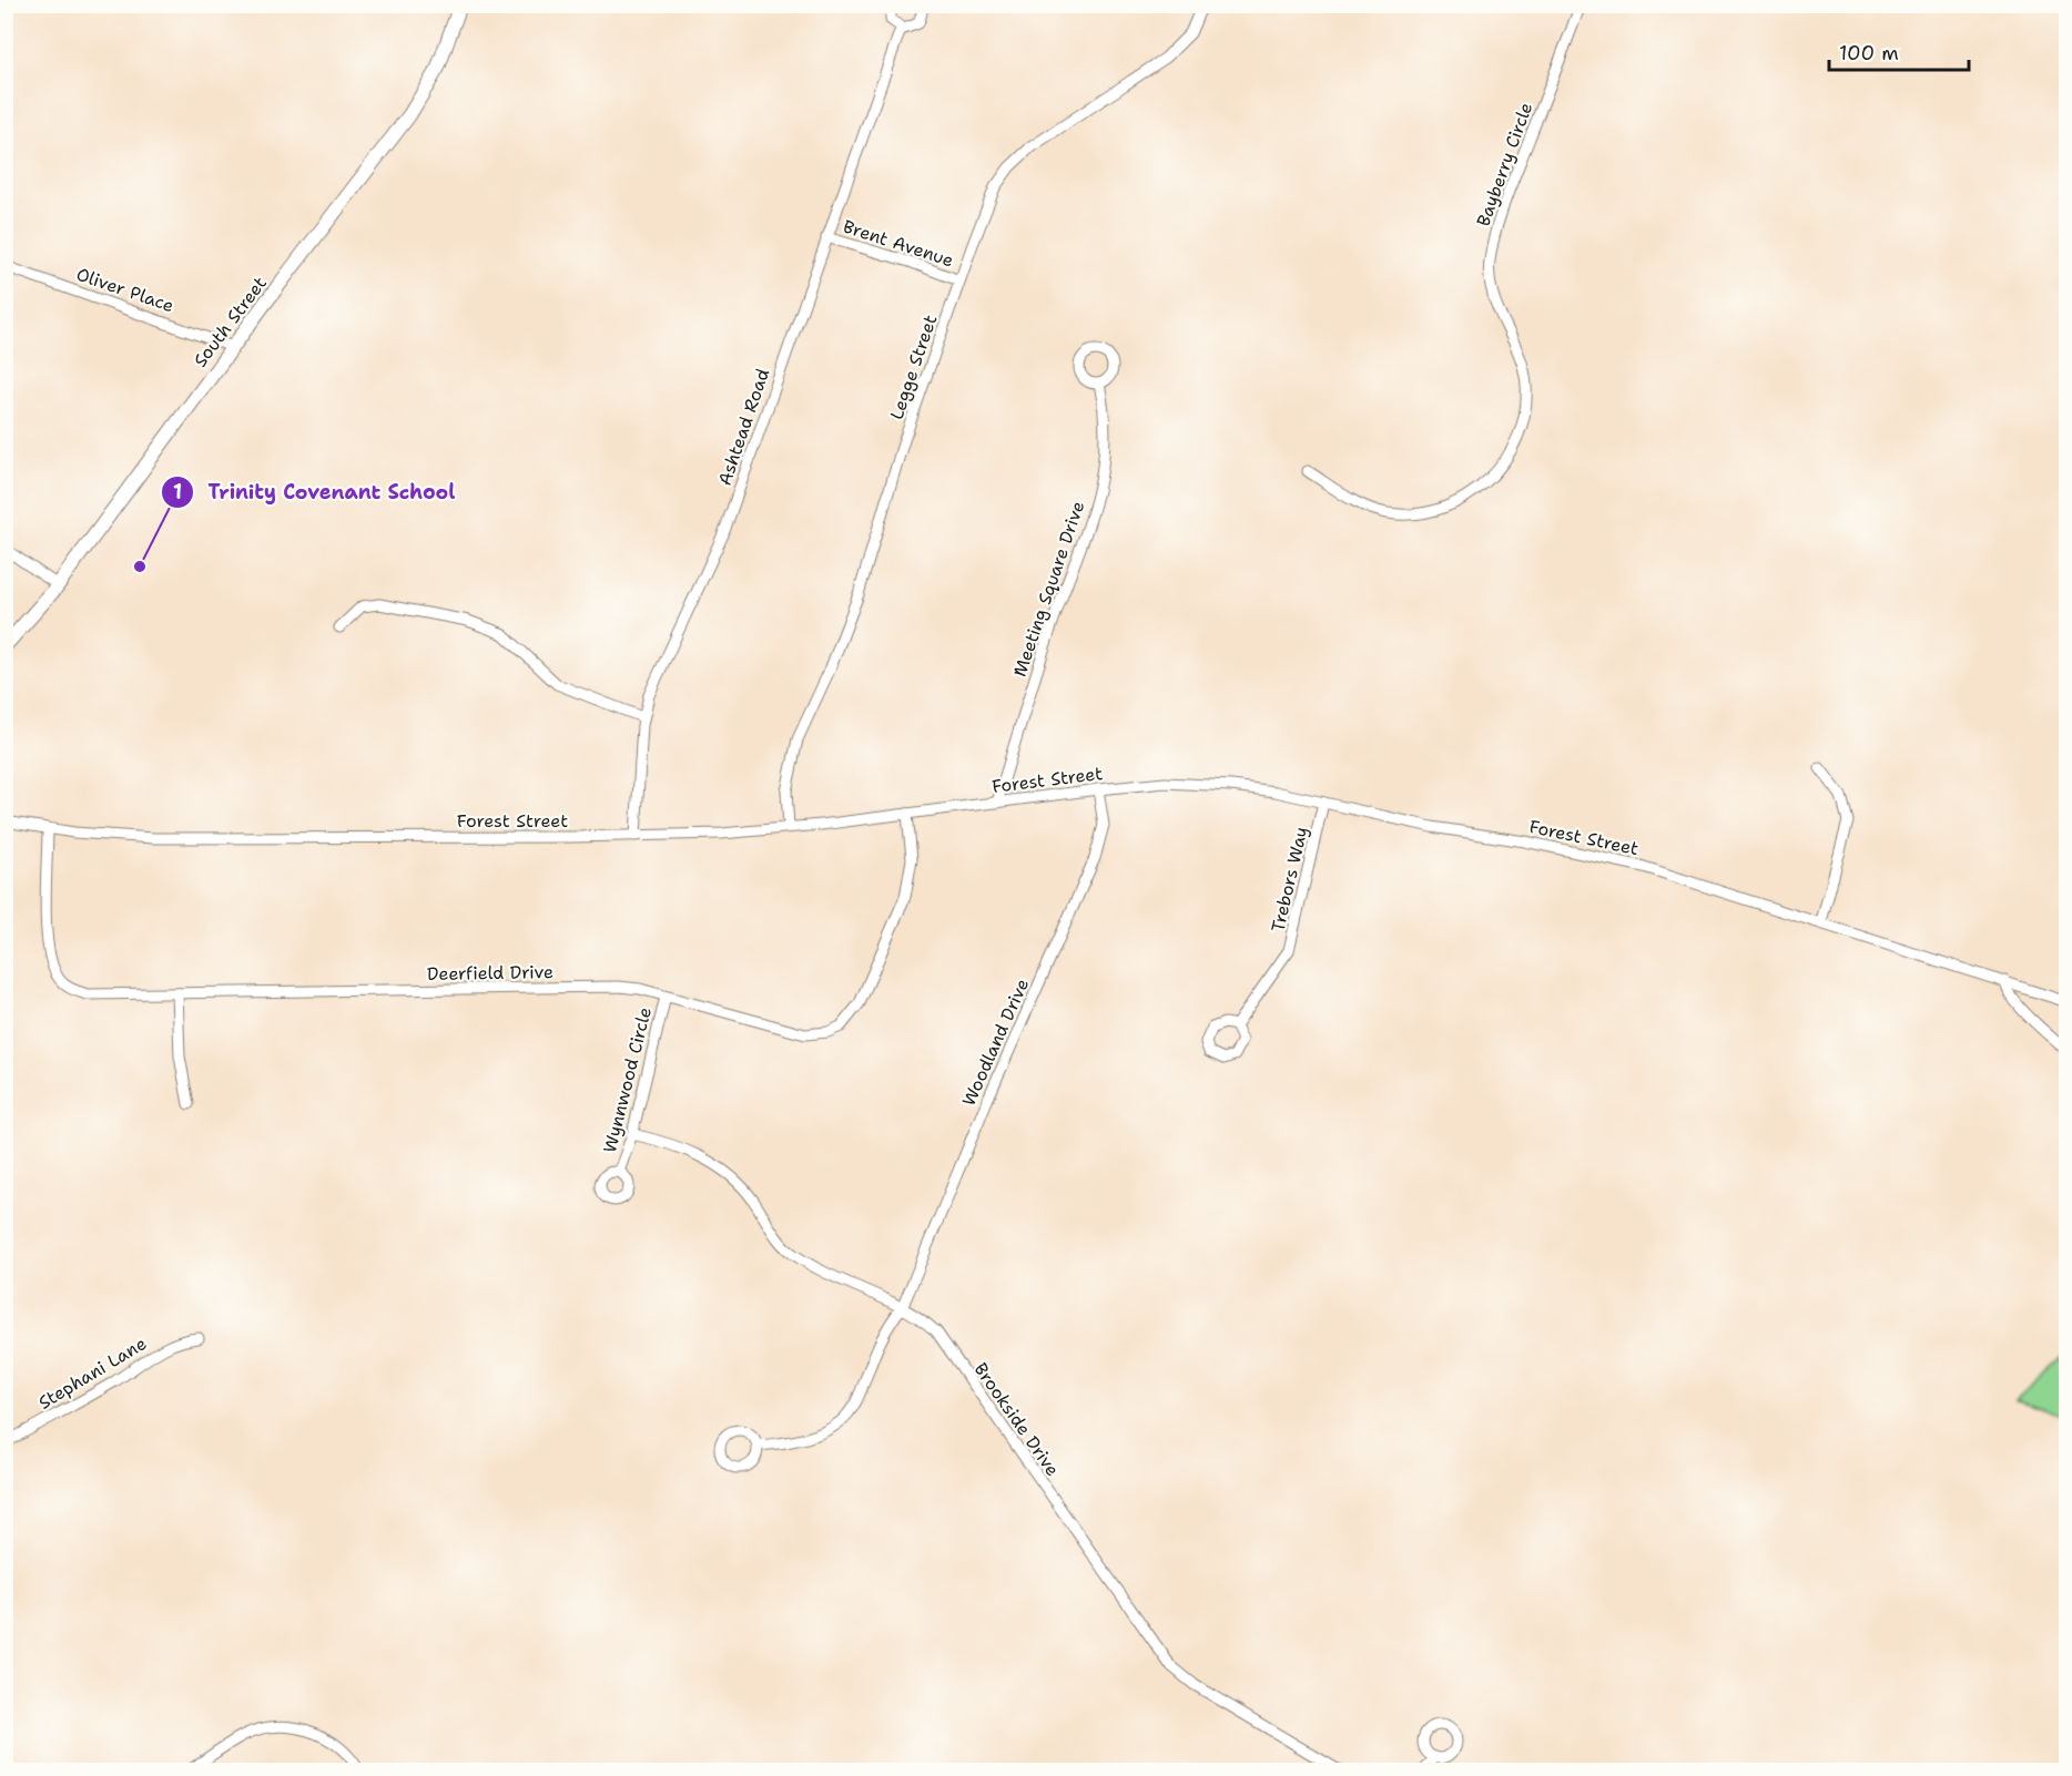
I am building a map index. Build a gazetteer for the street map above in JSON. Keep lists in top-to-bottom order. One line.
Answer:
{"streets":{"street":["Bayberry Circle","Brent Avenue","Oliver Place","South Street","Legge Street","Ashtead Road","Meeting Square Drive","Forest Street","Trebors Way","Deerfield Drive","Woodland Drive","Wynnwood Circle","Stephani Lane","Brookside Drive"]},"crossings":[["Brent Avenue","Legge Street"],["Brent Avenue","Ashtead Road"],["Oliver Place","South Street"],["Legge Street","Forest Street"],["Ashtead Road","Forest Street"],["Meeting Square Drive","Forest Street"],["Forest Street","Trebors Way"],["Forest Street","Deerfield Drive"],["Forest Street","Woodland Drive"],["Deerfield Drive","Wynnwood Circle"],["Woodland Drive","Brookside Drive"],["Wynnwood Circle","Brookside Drive"]],"places":["Trinity Covenant School"],"scale_bar":"100 m"}
